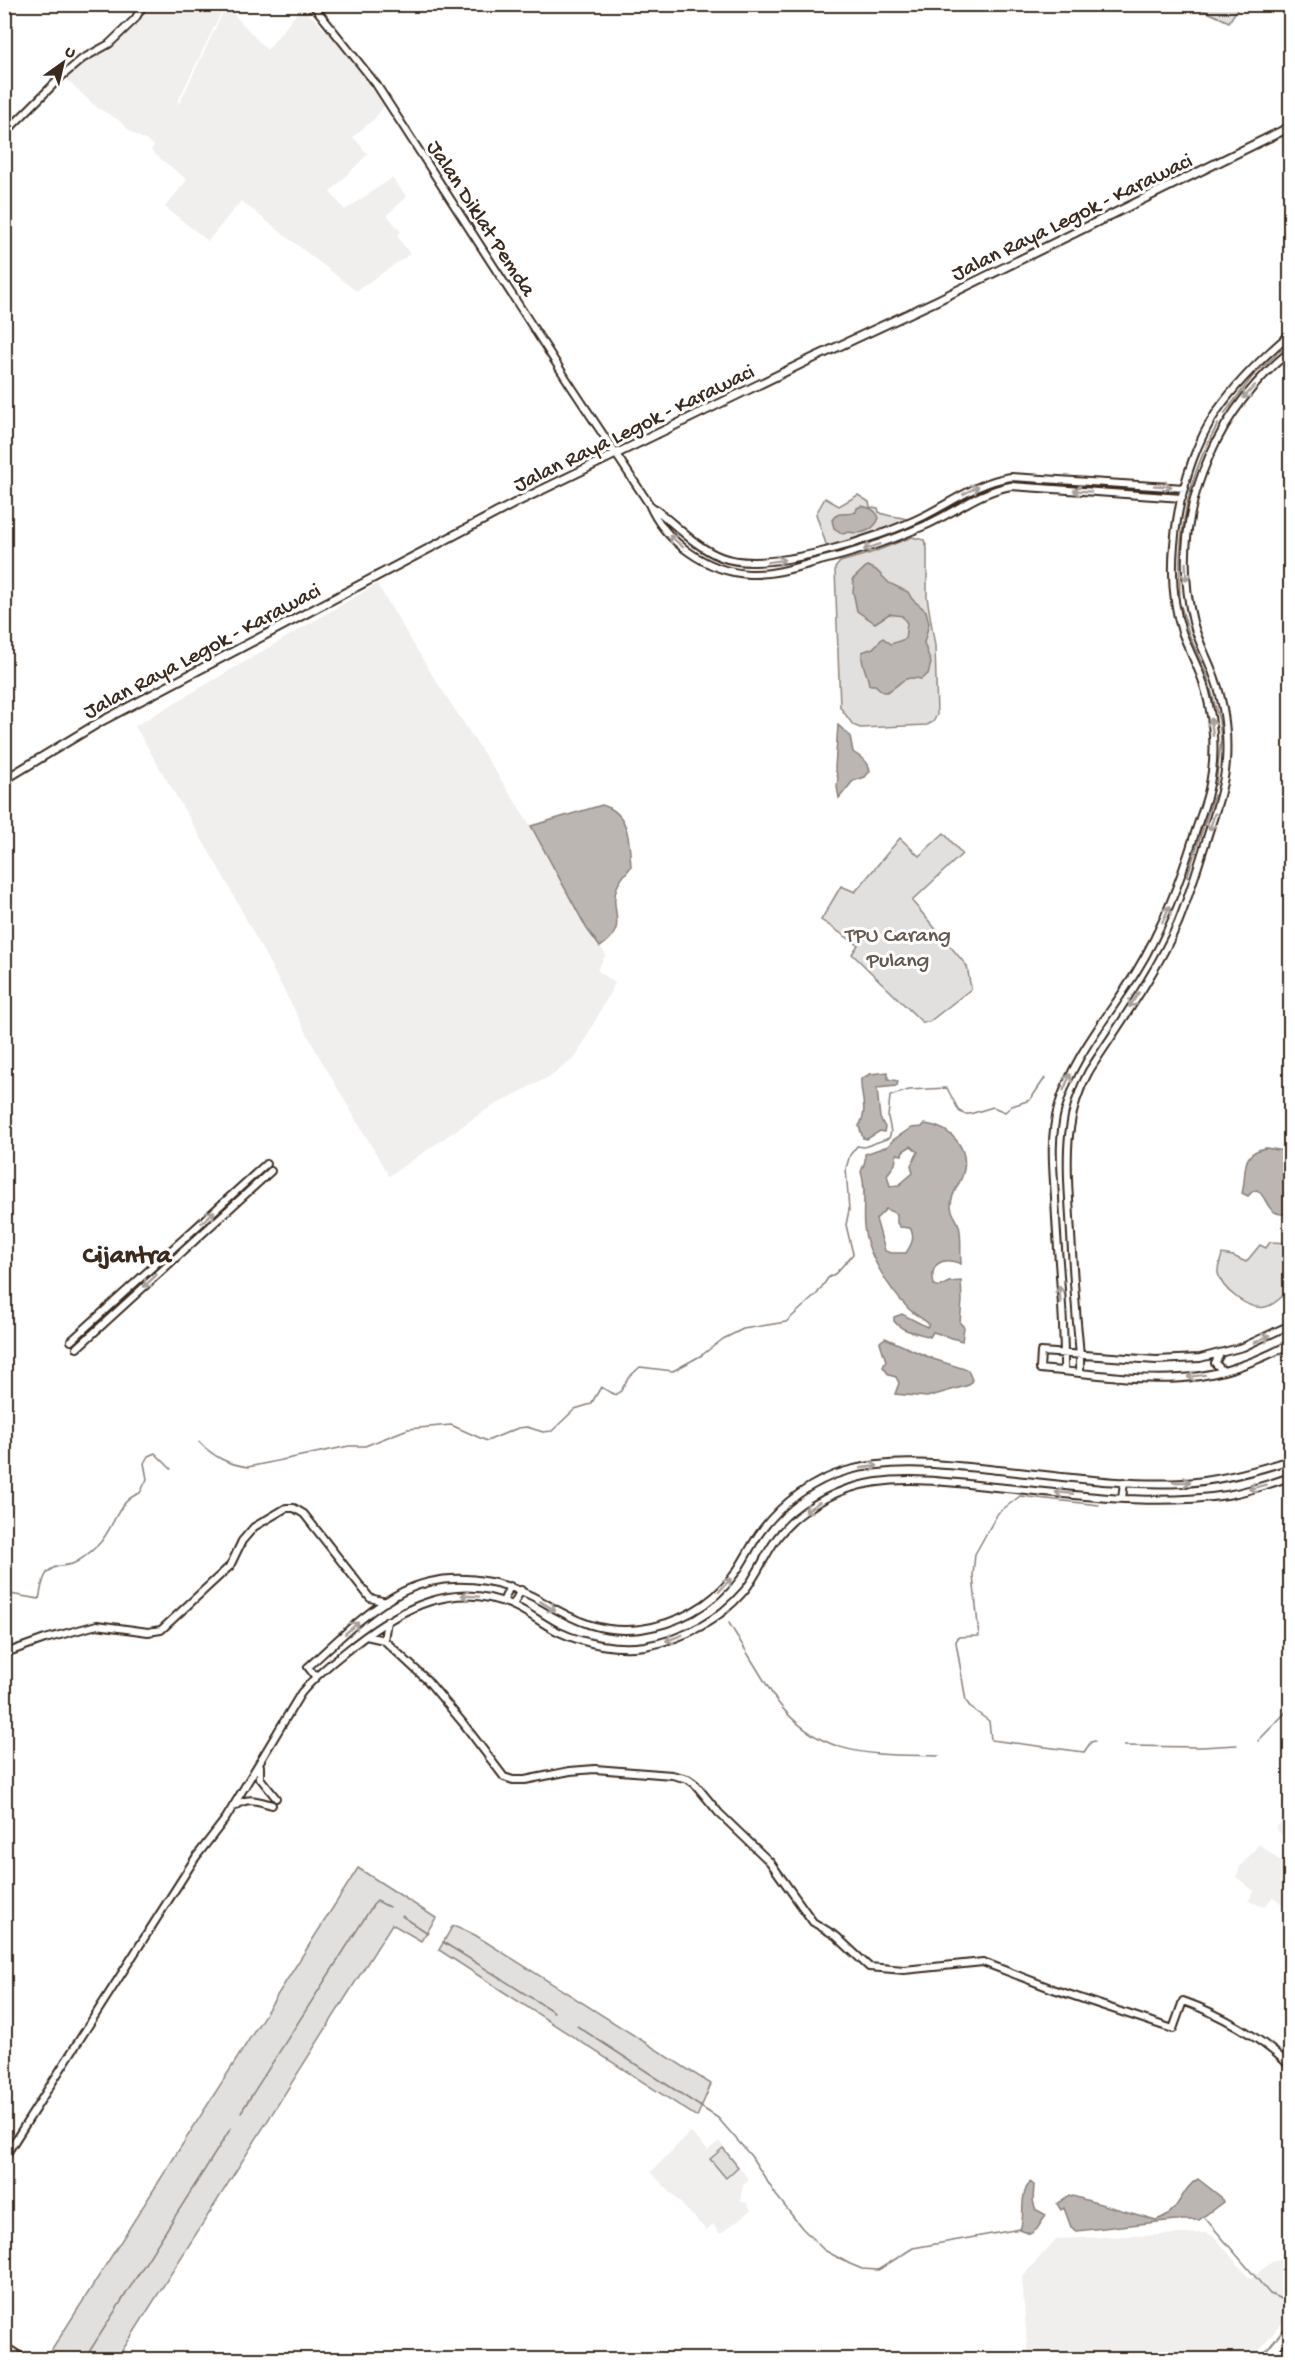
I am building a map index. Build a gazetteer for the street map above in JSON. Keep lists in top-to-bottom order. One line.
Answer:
{"streets":{"main road":["Jalan Raya Legok - Karawaci"],"street":["Jalan Diklat Pemda"]},"crossings":[["Jalan Raya Legok - Karawaci","Jalan Diklat Pemda"]],"districts":["Cijantra"],"parks":["TPU Carang Pulang"],"north":"top right"}
